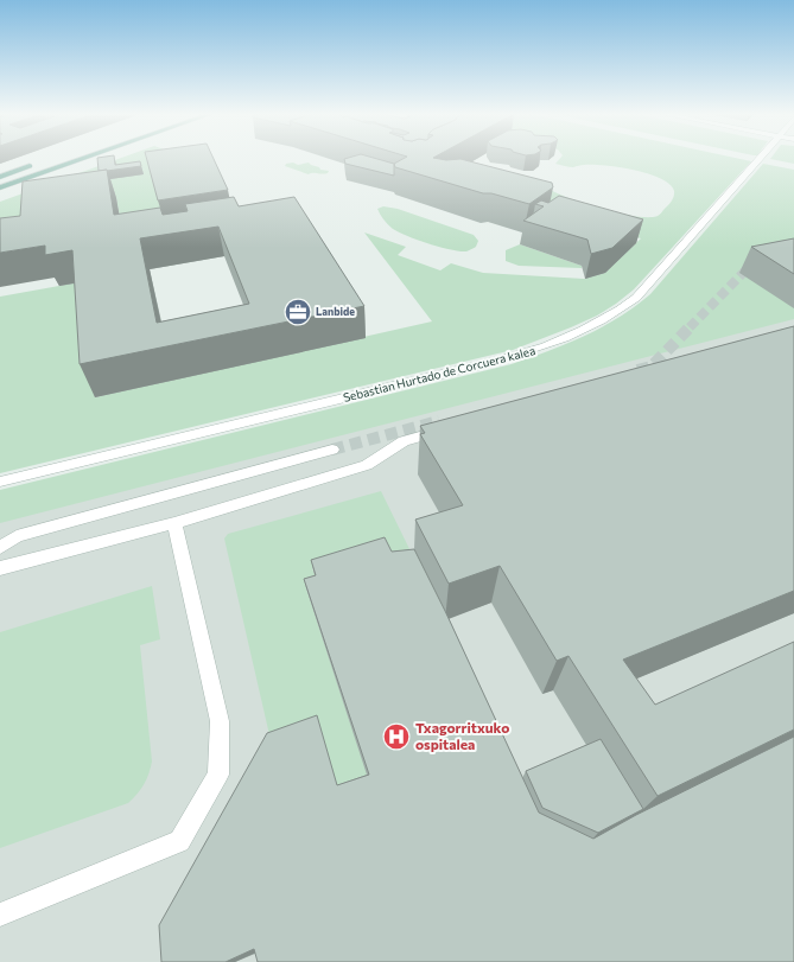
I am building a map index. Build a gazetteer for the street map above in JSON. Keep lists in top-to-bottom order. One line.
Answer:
{"streets":{"street":["Sebastian Hurtado de Corcuera kalea"]},"places":{"office":["Lanbide"],"hospital":["Txagorritxuko ospitalea"]}}
